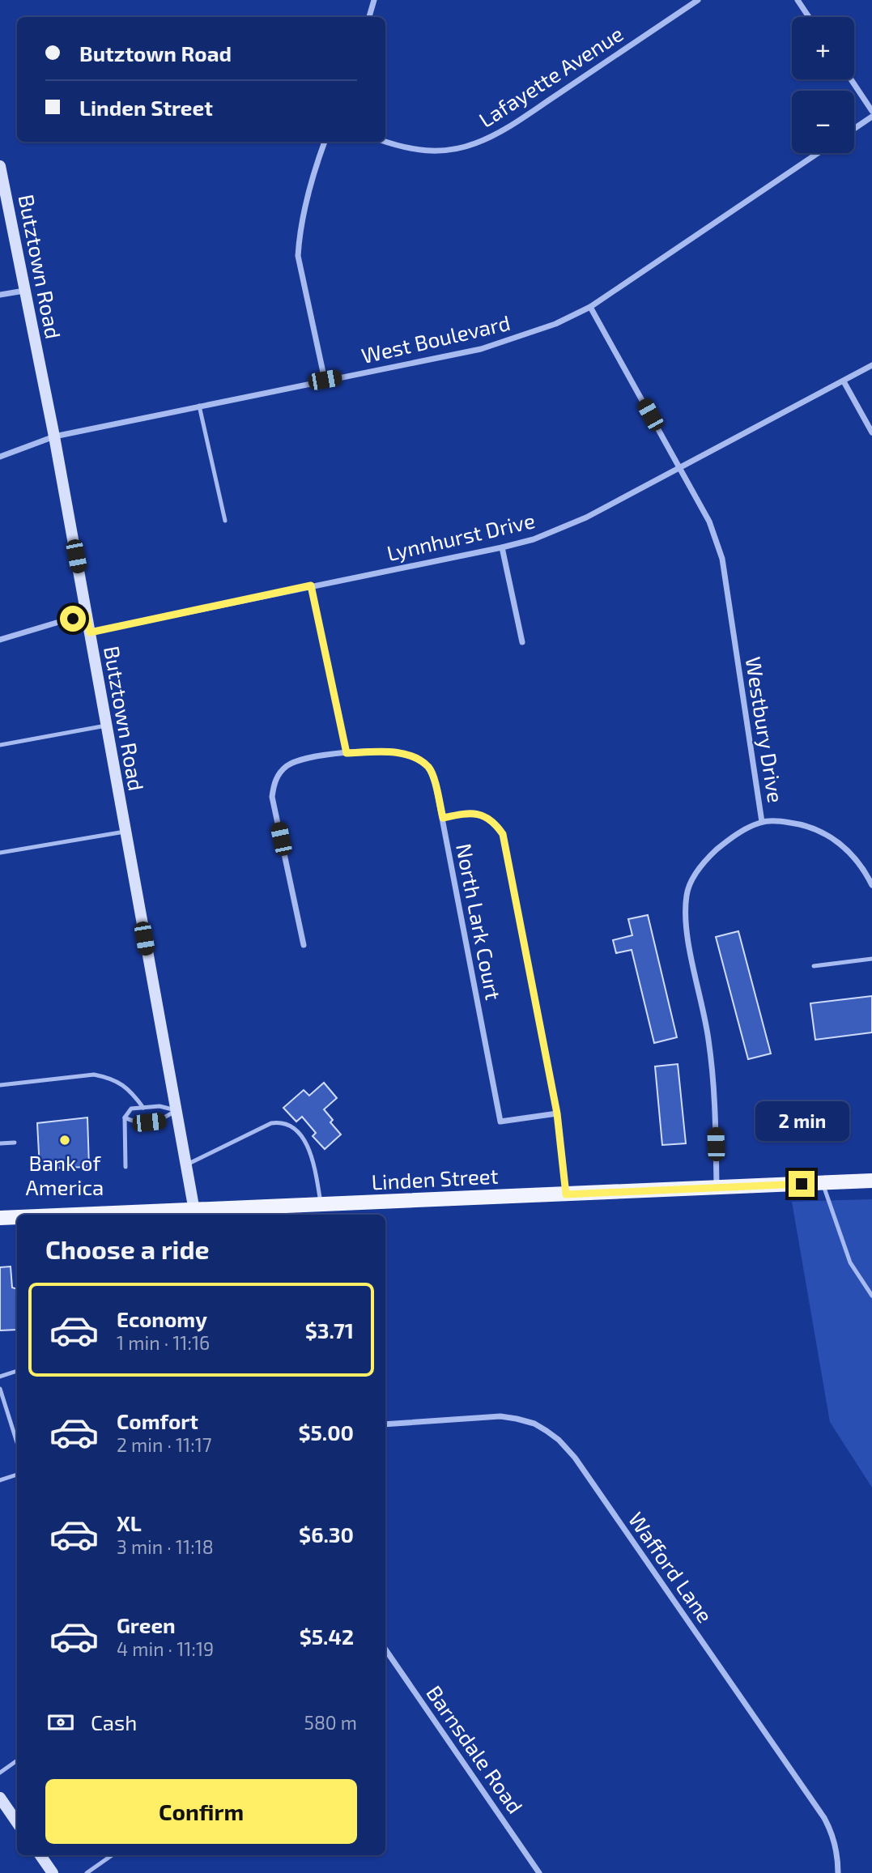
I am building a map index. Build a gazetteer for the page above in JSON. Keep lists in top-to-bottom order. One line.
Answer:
{"streets":{"main road":["Linden Street"],"street":["Lafayette Avenue","Butztown Road","West Boulevard","Lynnhurst Drive","Westbury Drive","North Lark Court","Wafford Lane","Barnsdale Road"]},"crossings":[["Butztown Road","West Boulevard"],["Butztown Road","Lynnhurst Drive"],["Butztown Road","Linden Street"],["West Boulevard","Westbury Drive"],["Lynnhurst Drive","Westbury Drive"],["Westbury Drive","Linden Street"]],"places":["Bank of America"],"page":{"map_buttons":["+","−"],"banner":["Butztown Road","Linden Street"],"bubble":"2 min","heading":"Choose a ride","list":[{"name":"Economy","note":"1 min · 11:16","value":"$3.71"},{"name":"Comfort","note":"2 min · 11:17","value":"$5.00"},{"name":"XL","note":"3 min · 11:18","value":"$6.30"},{"name":"Green","note":"4 min · 11:19","value":"$5.42"}],"pay":["Cash","580 m"],"buttons":"Confirm"}}
